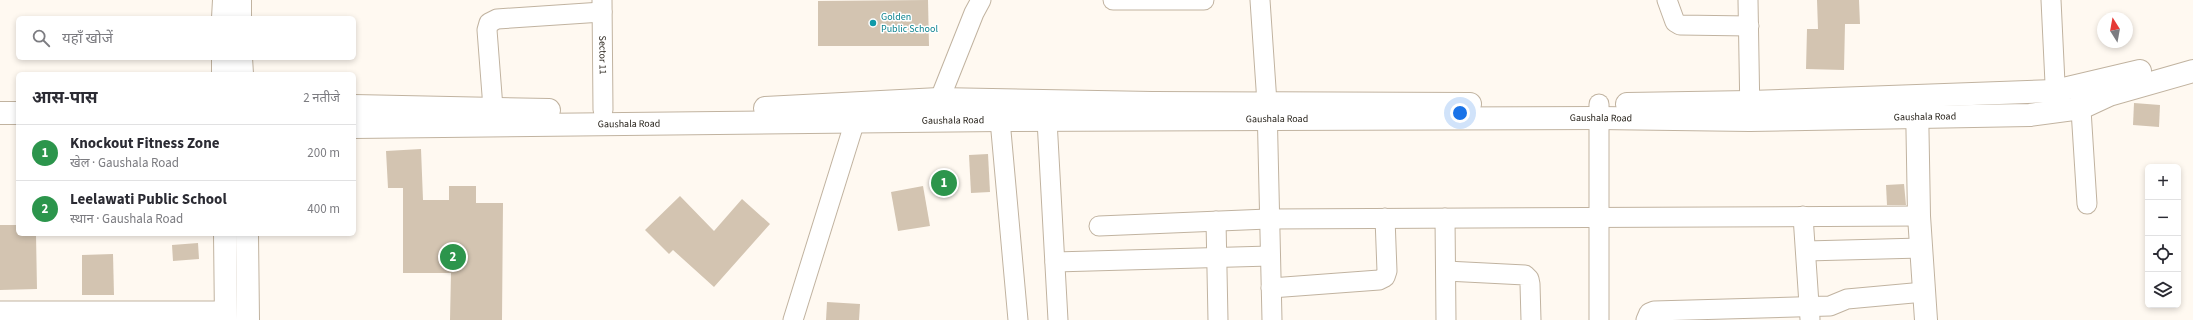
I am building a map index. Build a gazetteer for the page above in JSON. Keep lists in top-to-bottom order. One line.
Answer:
{"streets":{"street":["Sector 11","Gaushala Road"]},"crossings":[["Sector 11","Gaushala Road"]],"places":["Golden Public School"],"north":"top","page":{"search":"यहाँ खोजें","heading":["आस-पास","2 नतीजे"],"list":[{"mark":"1","name":"Knockout Fitness Zone","note":"खेल · Gaushala Road","value":"200 m"},{"mark":"2","name":"Leelawati Public School","note":"स्थान · Gaushala Road","value":"400 m"}],"map_buttons":["+","−"],"pins":["1","2"]}}
